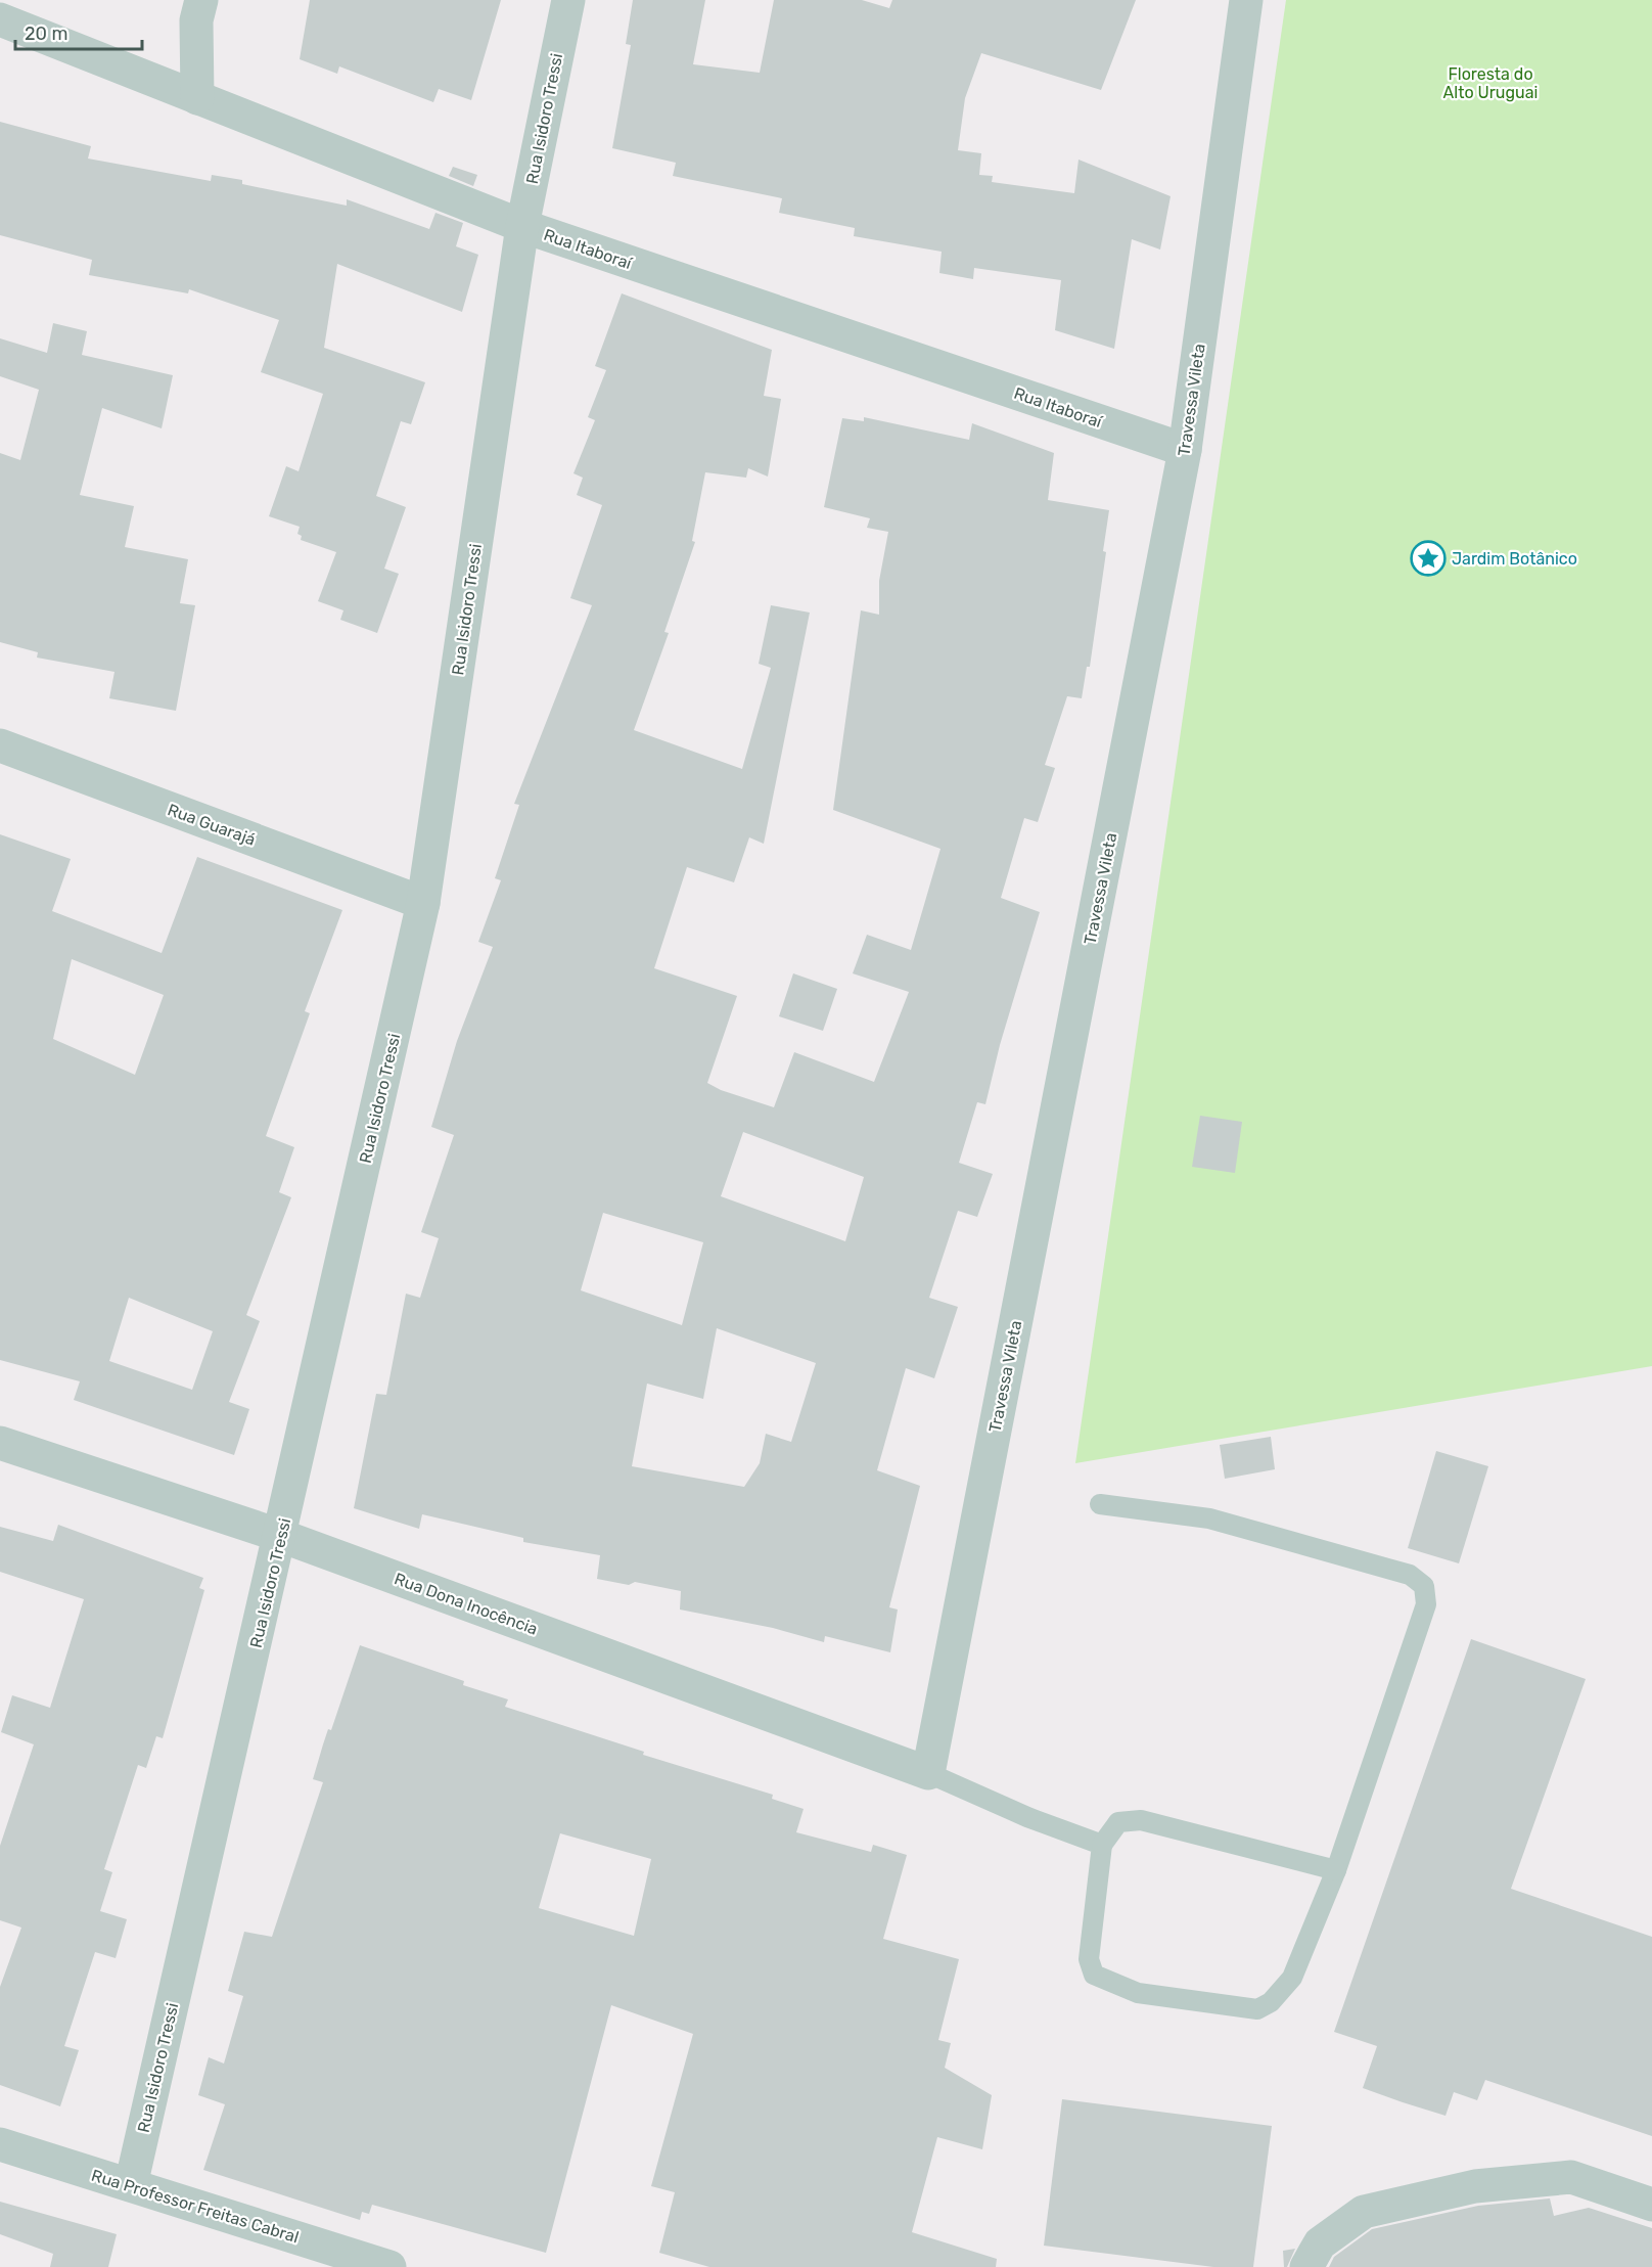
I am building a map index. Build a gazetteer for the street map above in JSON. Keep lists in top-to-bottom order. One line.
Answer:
{"streets":{"street":["Rua Isidoro Tressi","Rua Itaboraí","Travessa Vileta","Rua Guarajá","Rua Dona Inocência","Rua Professor Freitas Cabral"]},"crossings":[["Rua Isidoro Tressi","Rua Itaboraí"],["Rua Isidoro Tressi","Rua Guarajá"],["Rua Isidoro Tressi","Rua Dona Inocência"],["Rua Isidoro Tressi","Rua Professor Freitas Cabral"],["Rua Itaboraí","Travessa Vileta"],["Travessa Vileta","Rua Dona Inocência"]],"parks":["Floresta do Alto Uruguai"],"places":{"place":["Jardim Botânico"]},"scale_bar":"20 m"}
